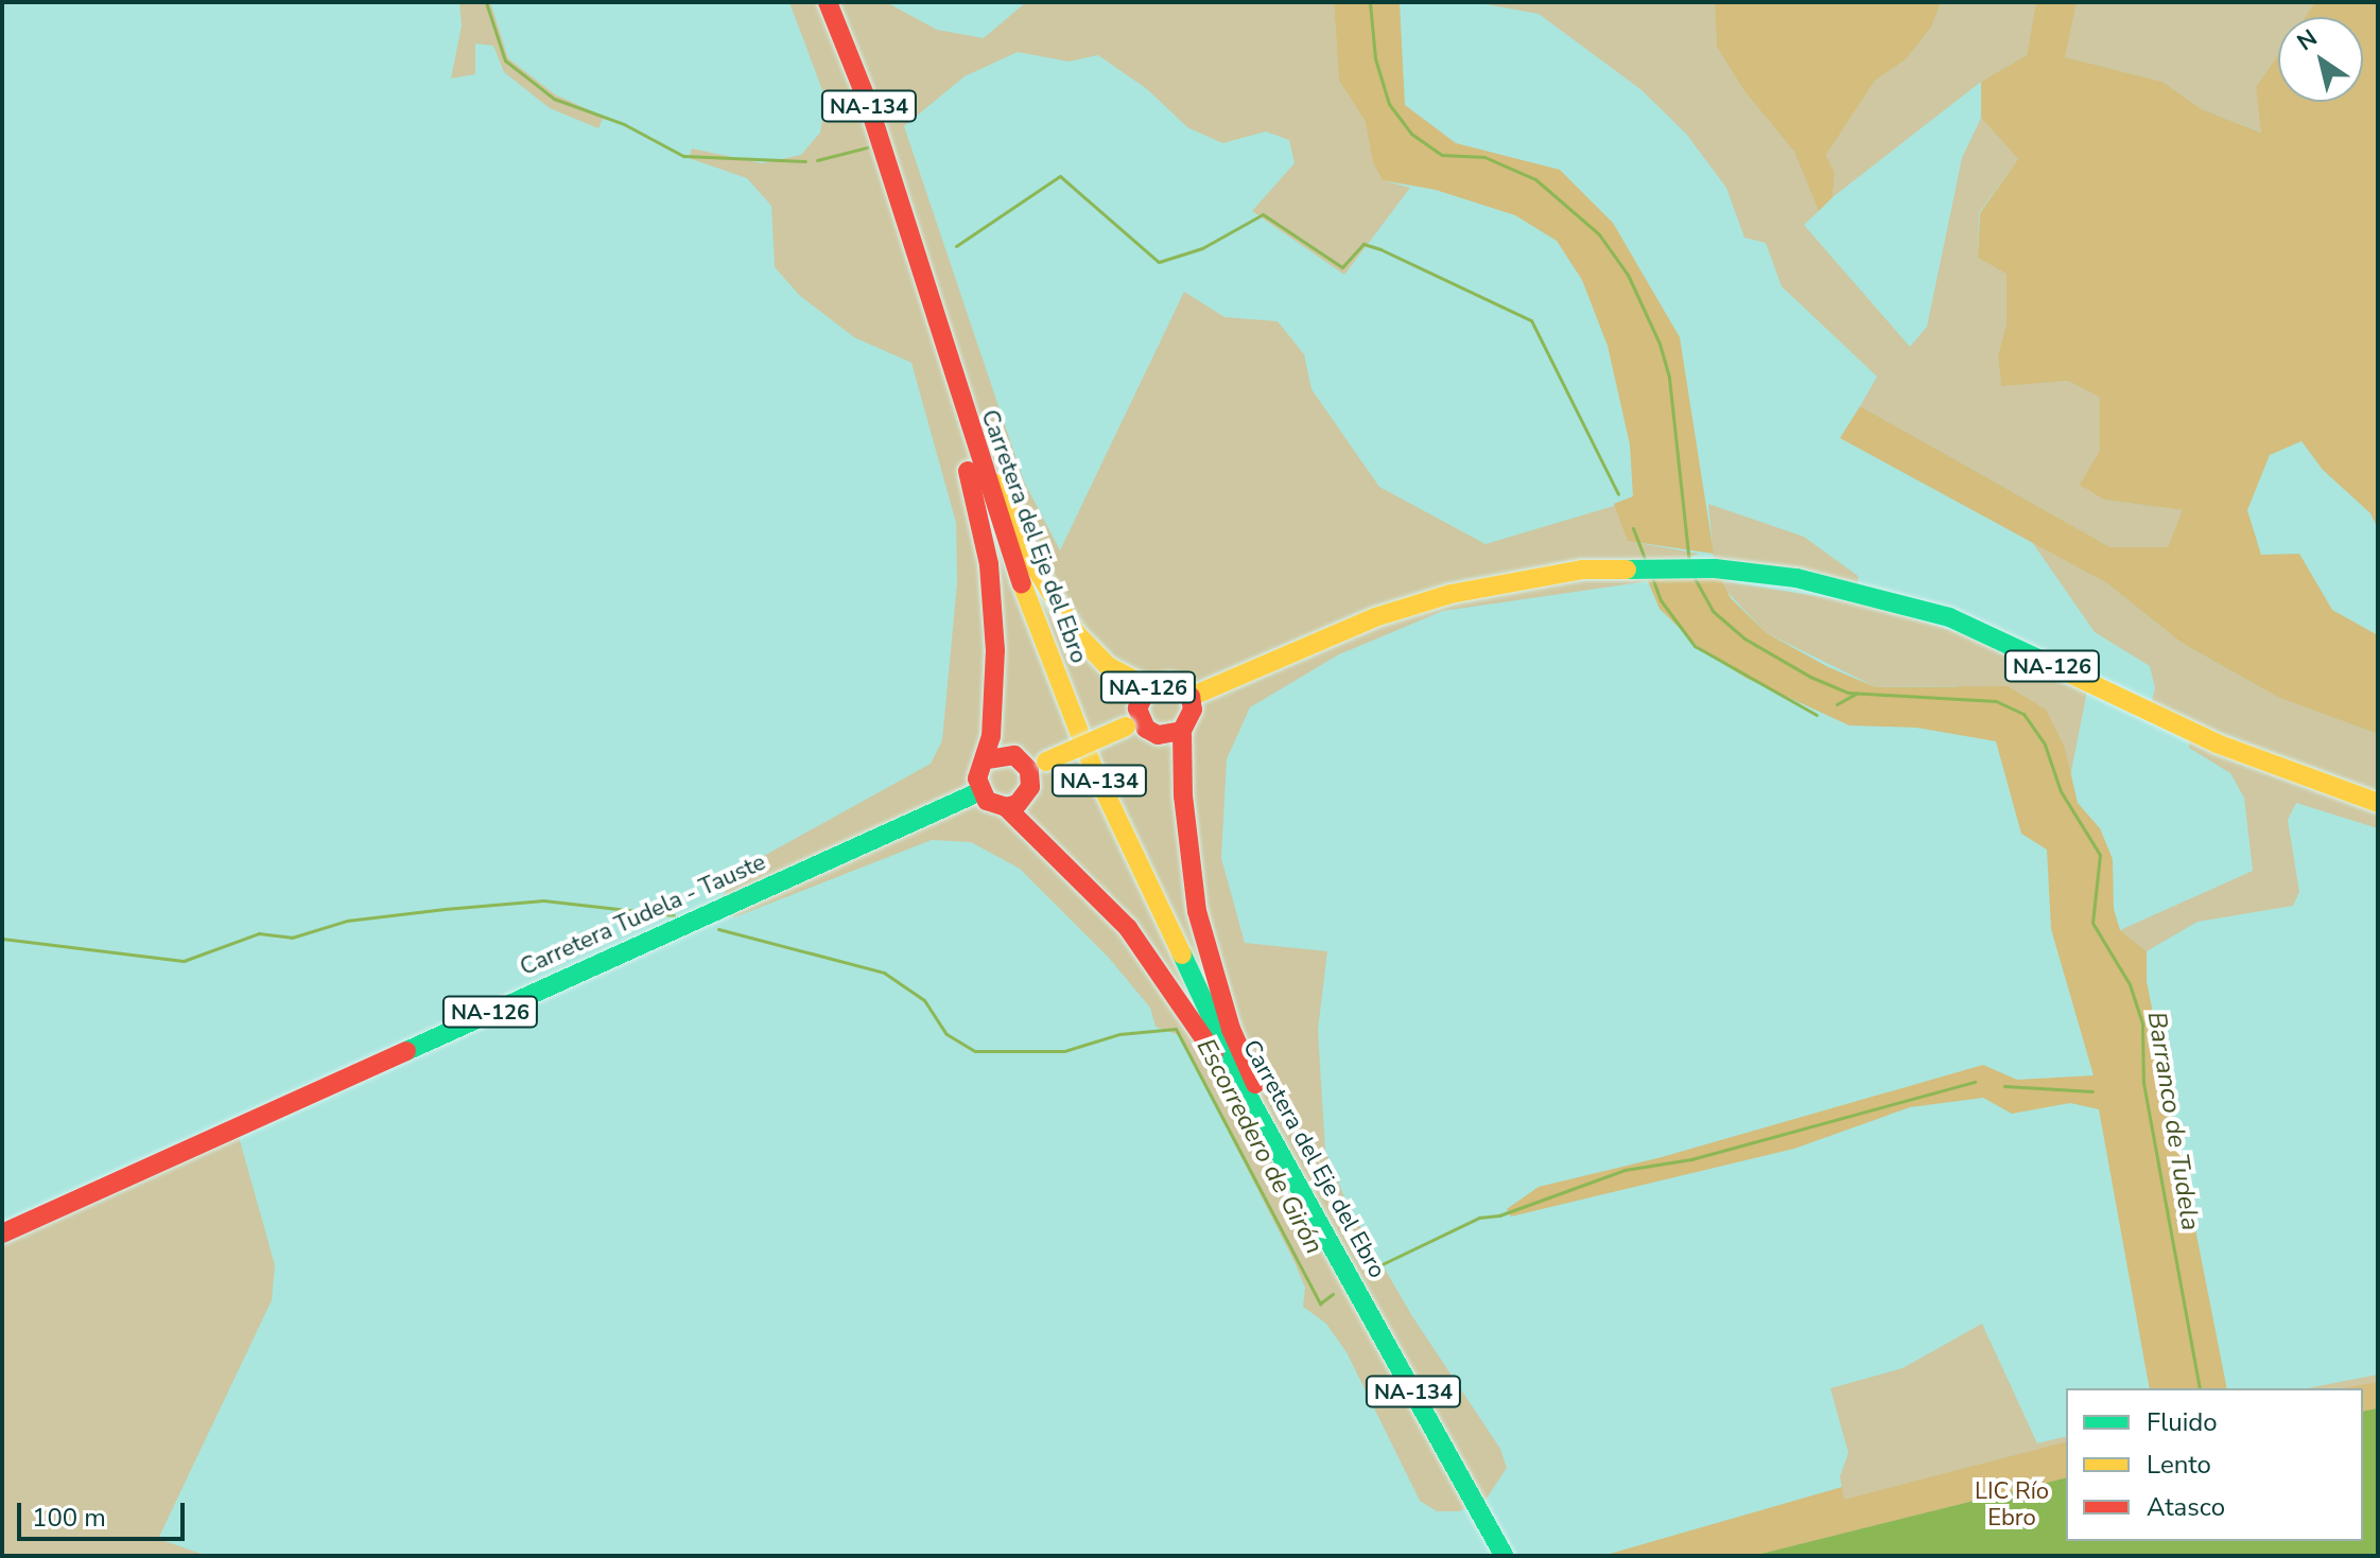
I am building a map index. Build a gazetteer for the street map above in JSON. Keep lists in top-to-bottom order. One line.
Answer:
{"streets":{"main road":["NA-134","Carretera del Eje del Ebro","NA-126","Carretera Tudela - Tauste"]},"crossings":[["NA-126","Carretera Tudela - Tauste"]],"water":["Barranco de Tudela","Escorredero de Girón"],"parks":["LIC Río Ebro"],"legend":["Fluido","Lento","Atasco"],"scale_bar":"100 m","north":"top left"}
